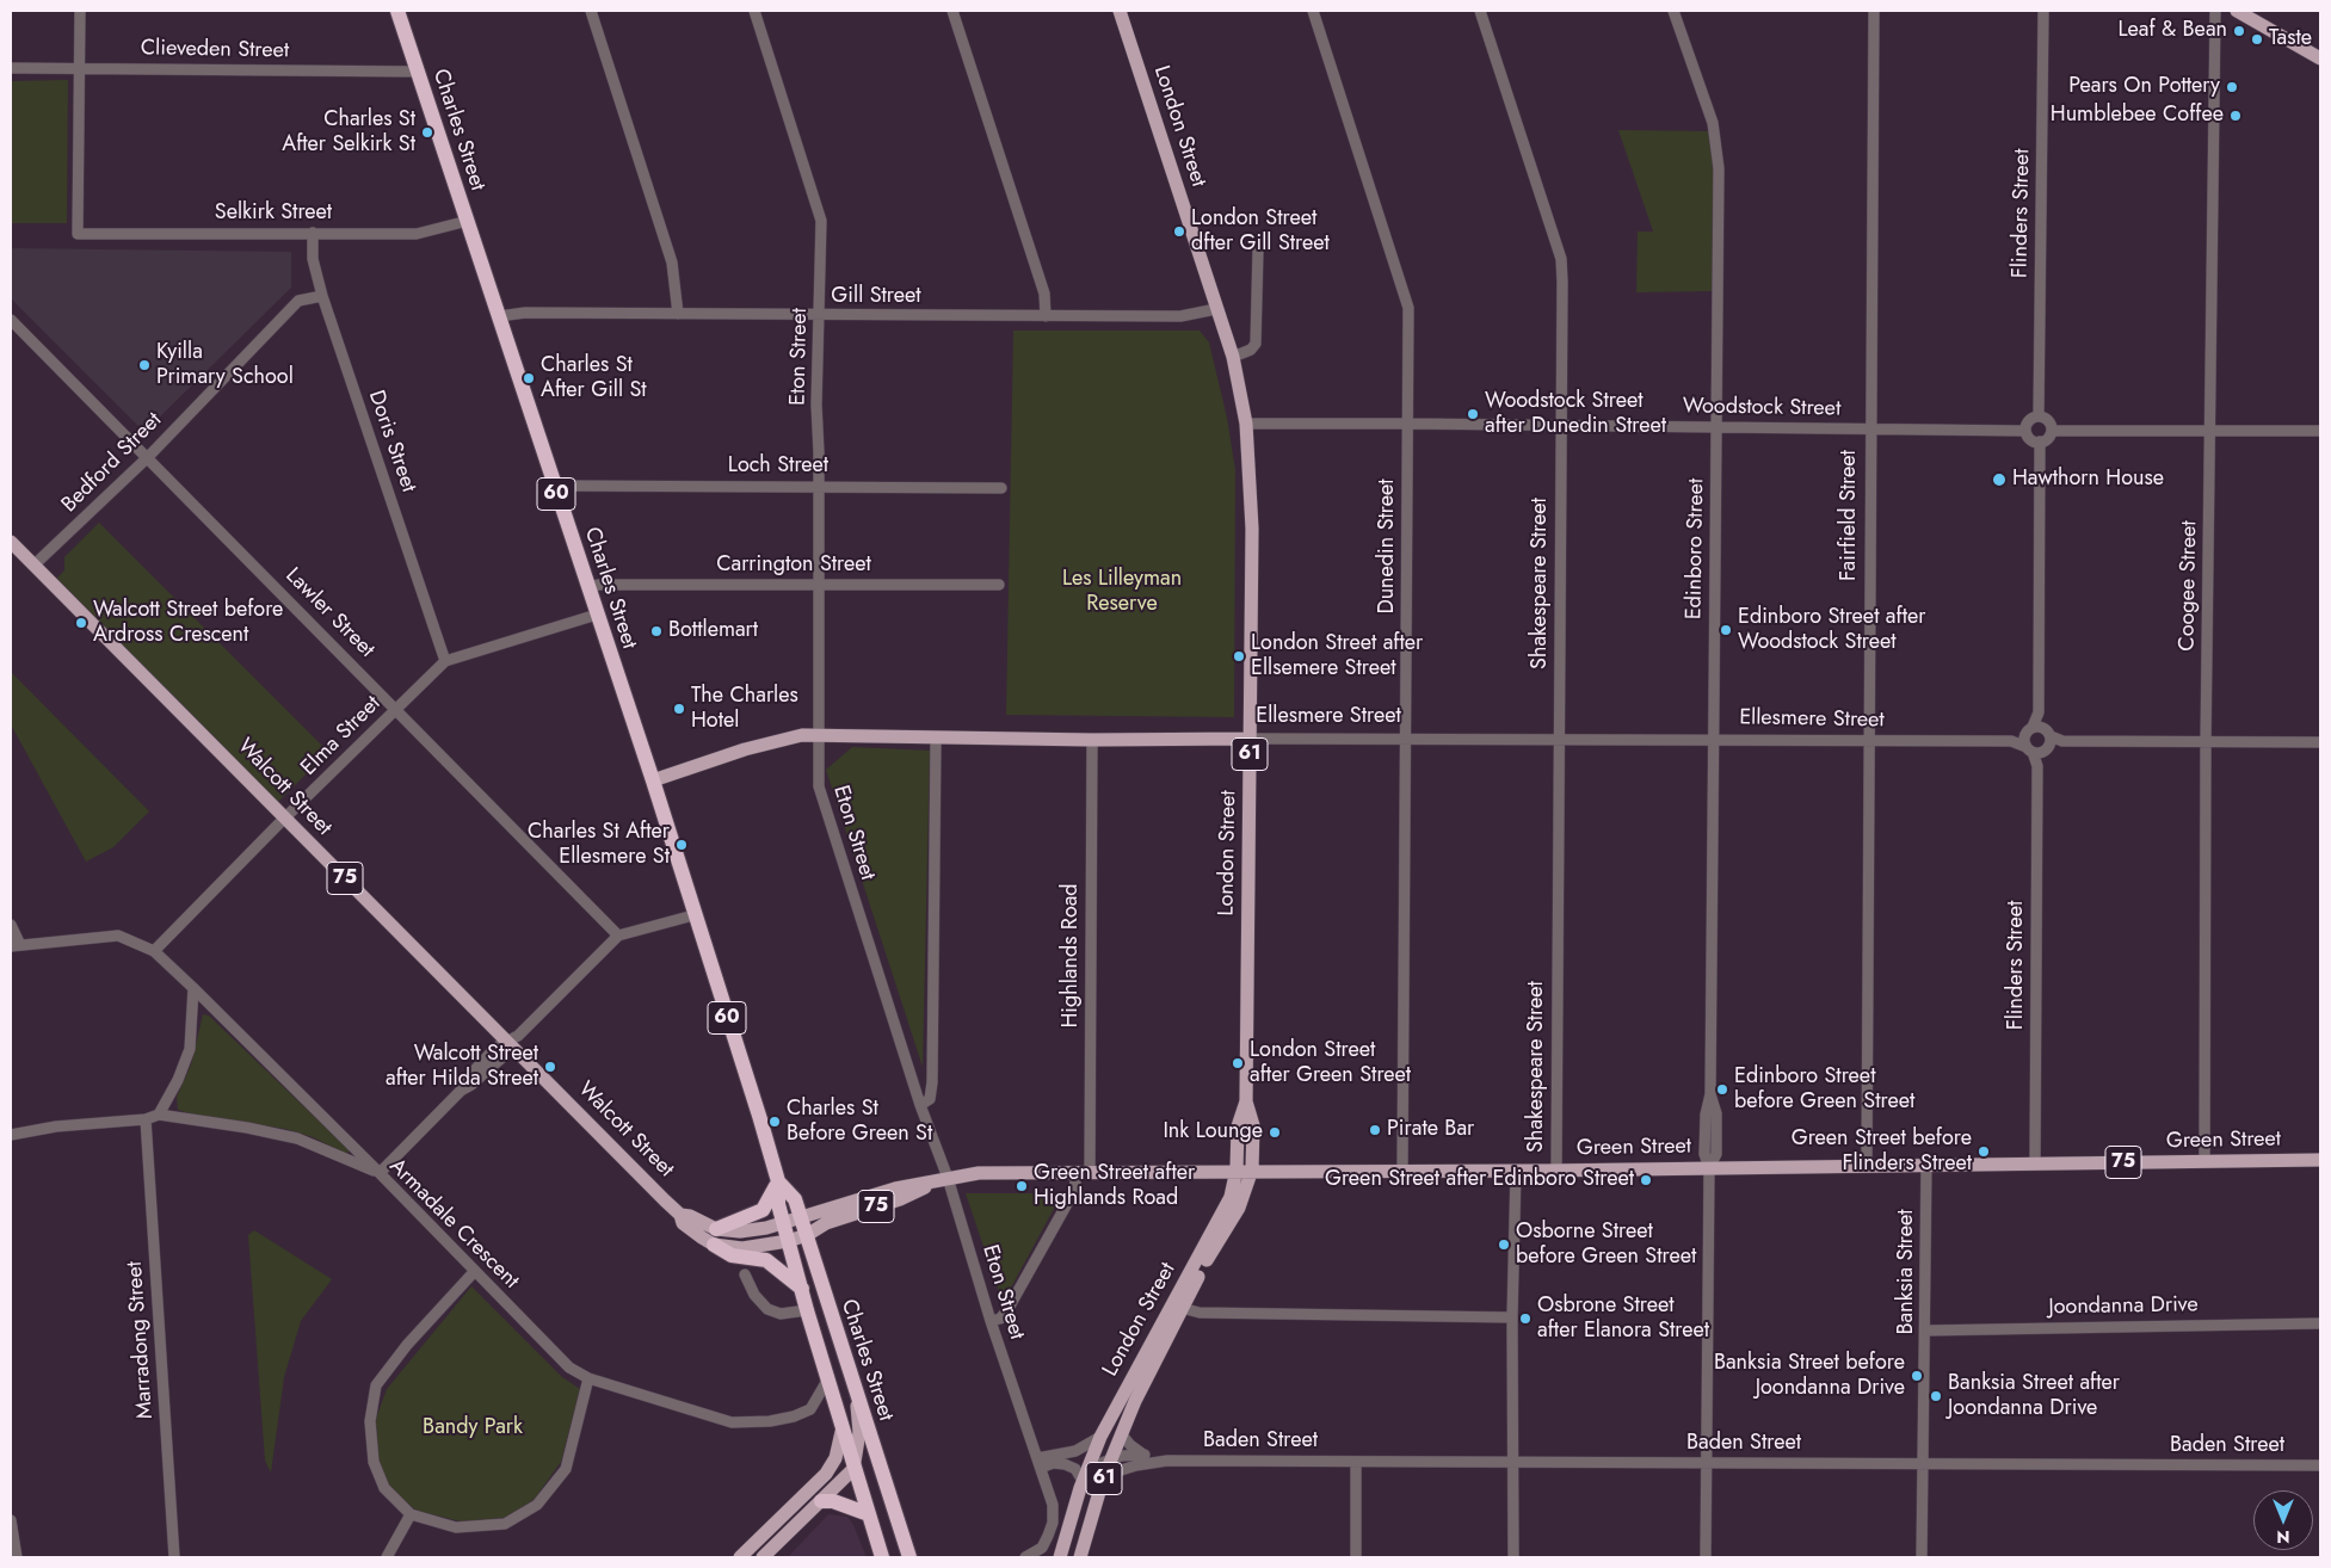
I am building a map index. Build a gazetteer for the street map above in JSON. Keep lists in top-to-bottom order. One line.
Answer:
{"streets":{"highway":["Charles Street","60"],"main road":["London Street","Ellesmere Street","61","Walcott Street","75","Green Street"],"street":["Clieveden Street","Selkirk Street","Flinders Street","Gill Street","Eton Street","Woodstock Street","Doris Street","Bedford Street","Loch Street","Fairfield Street","Dunedin Street","Edinboro Street","Carrington Street","Shakespeare Street","Coogee Street","Lawler Street","Elma Street","Highlands Road","Armadale Crescent","Banksia Street","Joondanna Drive","Marradong Street","Baden Street"]},"crossings":[["Clieveden Street","Charles Street"],["Clieveden Street","Selkirk Street"],["London Street","Gill Street"],["London Street","Woodstock Street"],["London Street","Ellesmere Street"],["London Street","Green Street"],["London Street","Baden Street"],["Charles Street","Selkirk Street"],["Charles Street","Gill Street"],["Charles Street","Loch Street"],["Charles Street","Carrington Street"],["Charles Street","Ellesmere Street"],["Charles Street","Elma Street"],["Charles Street","Walcott Street"],["Charles Street","Green Street"],["Charles Street","Armadale Crescent"],["Selkirk Street","Doris Street"],["Flinders Street","Woodstock Street"],["Flinders Street","Ellesmere Street"],["Flinders Street","Green Street"],["Gill Street","Eton Street"],["Eton Street","Loch Street"],["Eton Street","Carrington Street"],["Eton Street","Ellesmere Street"],["Eton Street","Highlands Road"],["Eton Street","Green Street"],["Woodstock Street","Fairfield Street"],["Woodstock Street","Dunedin Street"],["Woodstock Street","Edinboro Street"],["Woodstock Street","Shakespeare Street"],["Doris Street","Bedford Street"],["Doris Street","Elma Street"],["Bedford Street","Lawler Street"],["Bedford Street","Walcott Street"],["Fairfield Street","Ellesmere Street"],["Fairfield Street","Green Street"],["Dunedin Street","Ellesmere Street"],["Dunedin Street","Green Street"],["Edinboro Street","Ellesmere Street"],["Edinboro Street","Green Street"],["Edinboro Street","Baden Street"],["Shakespeare Street","Ellesmere Street"],["Shakespeare Street","Green Street"],["Coogee Street","Green Street"],["Lawler Street","Elma Street"],["Ellesmere Street","Highlands Road"],["Elma Street","Walcott Street"],["Walcott Street","Green Street"],["Highlands Road","Green Street"],["Green Street","Banksia Street"],["Armadale Crescent","Marradong Street"],["Banksia Street","Joondanna Drive"],["Banksia Street","Baden Street"]],"parks":["Les Lilleyman Reserve","Bandy Park"],"places":["Leaf & Bean","Taste","Pears On Pottery","Humblebee Coffee","Charles St After Selkirk St","London Street dfter Gill Street","Kyilla Primary School","Charles St After Gill St","Woodstock Street after Dunedin Street","Hawthorn House","Walcott Street before Ardross Crescent","Edinboro Street after Woodstock Street","Bottlemart","London Street after Ellsemere Street","The Charles Hotel","Charles St After Ellesmere St","London Street after Green Street","Walcott Street after Hilda Street","Edinboro Street before Green Street","Charles St Before Green St","Pirate Bar","Ink Lounge","Green Street before Flinders Street","Green Street after Edinboro Street","Green Street after Highlands Road","Osborne Street before Green Street","Osbrone Street after Elanora Street","Banksia Street before Joondanna Drive","Banksia Street after Joondanna Drive"],"north":"bottom"}
